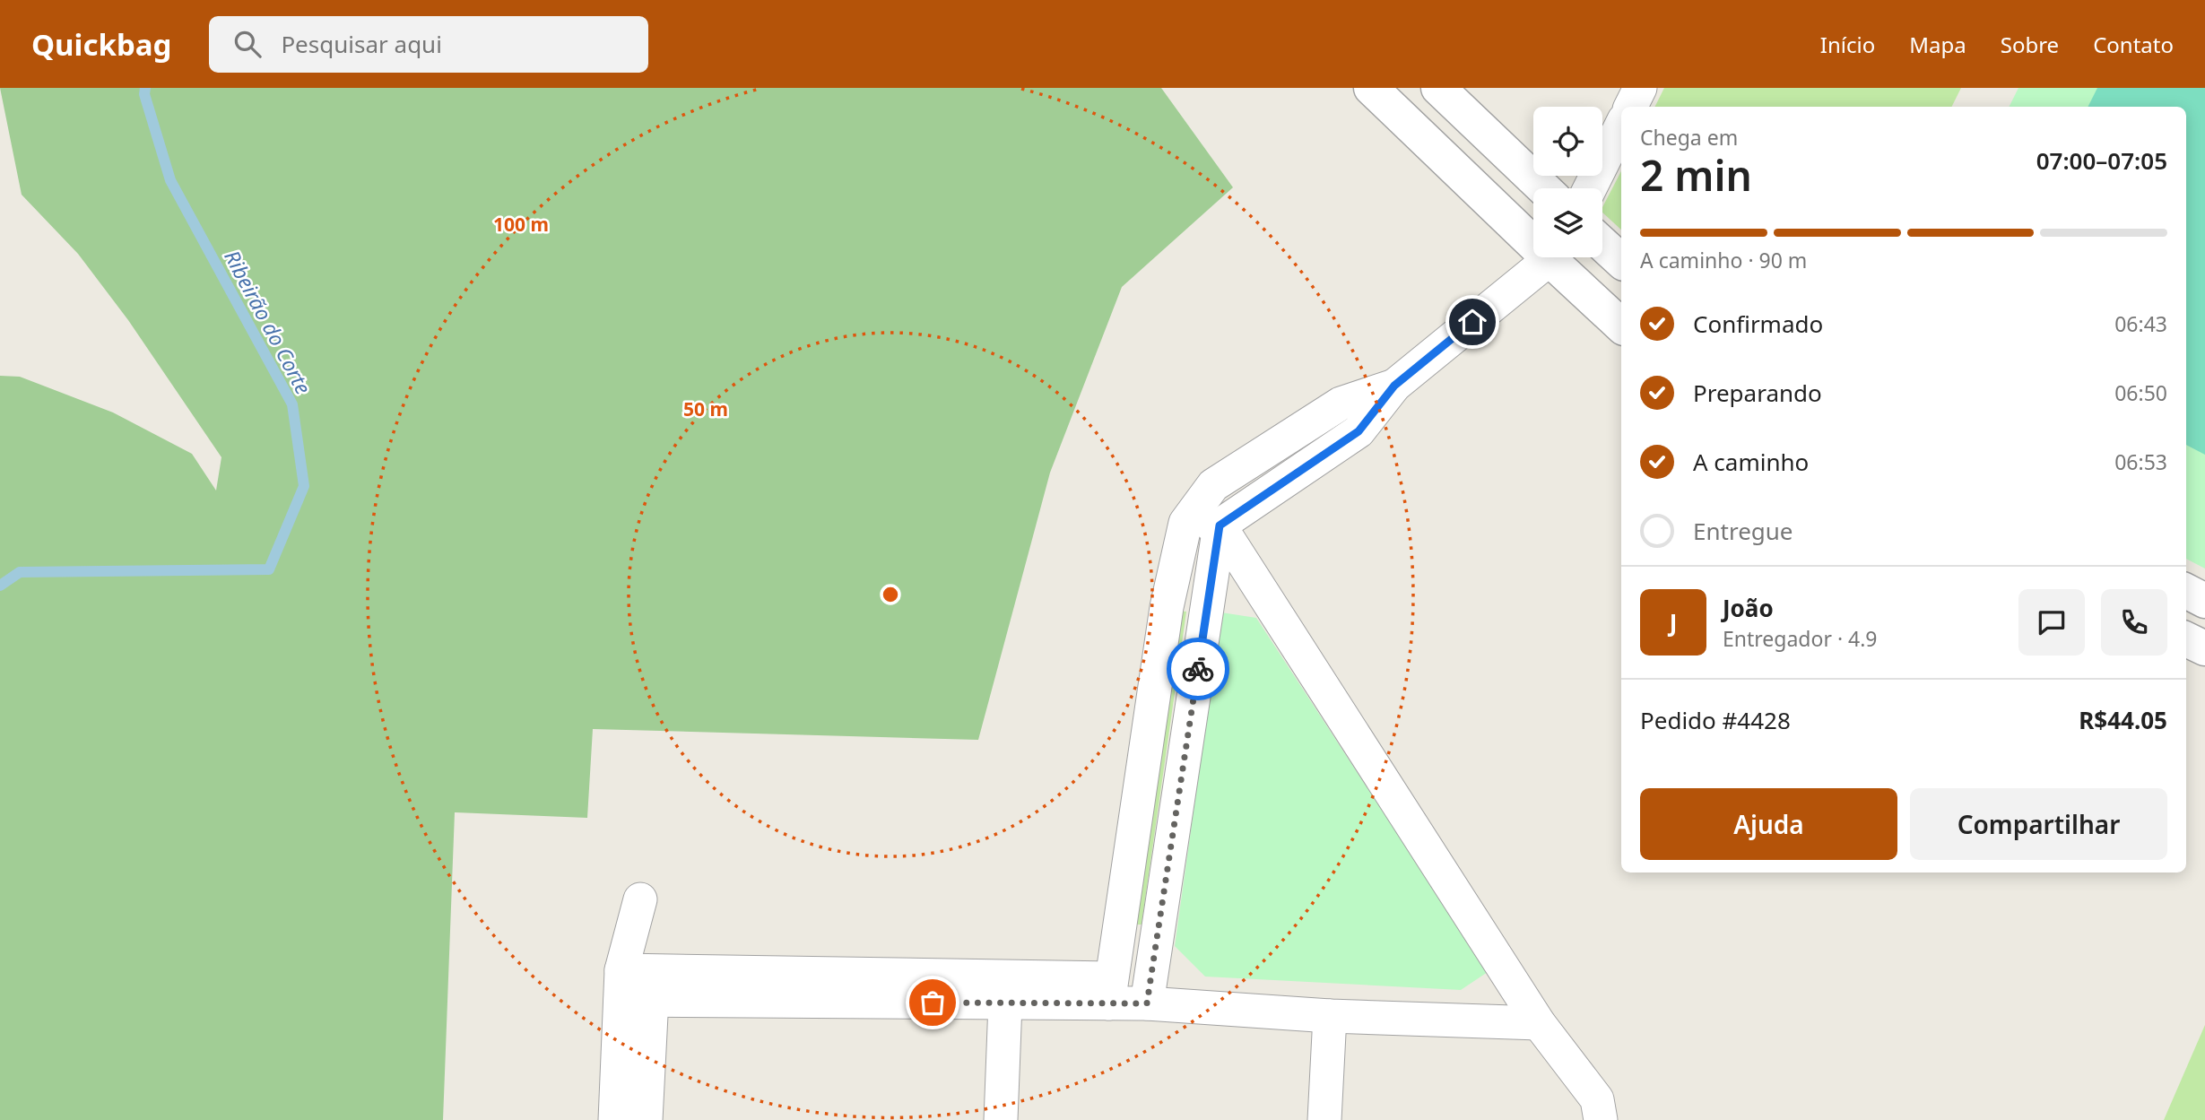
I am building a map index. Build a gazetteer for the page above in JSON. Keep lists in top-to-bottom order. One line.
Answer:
{"water":["Ribeirão do Corte"],"page":{"header":"Quickbag","search":"Pesquisar aqui","nav":["Início","Mapa","Sobre","Contato"],"heading":["2 min","Chega em","07:00–07:05"],"panel":["João","Entregador · 4.9","Pedido #4428","R$44.05"],"bar":"A caminho · 90 m","list":[["Confirmado","06:43"],["Preparando","06:50"],["A caminho","06:53"],"Entregue"],"round":"J","buttons":["Ajuda","Compartilhar"]},"rings":["100 m","50 m"]}
